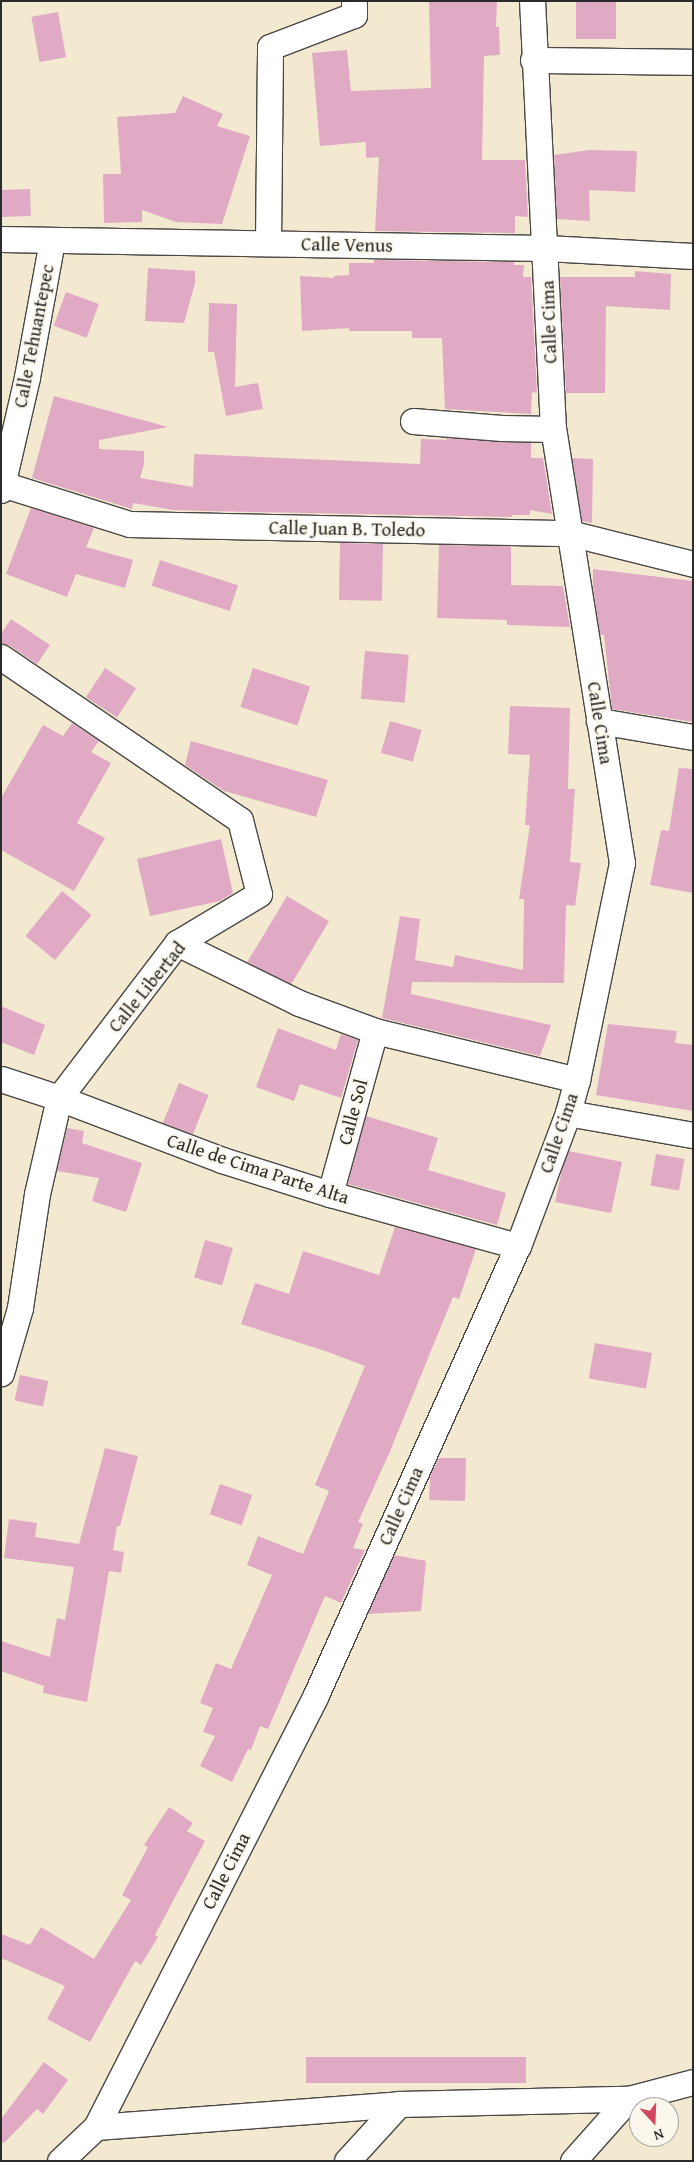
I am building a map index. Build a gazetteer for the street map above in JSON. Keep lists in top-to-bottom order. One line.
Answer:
{"streets":{"street":["Calle Venus","Calle Cima","Calle Tehuantepec","Calle Juan B. Toledo","Calle Libertad","Calle Sol","Calle de Cima Parte Alta"]},"crossings":[["Calle Venus","Calle Cima"],["Calle Venus","Calle Tehuantepec"],["Calle Cima","Calle Juan B. Toledo"],["Calle Cima","Calle de Cima Parte Alta"],["Calle Tehuantepec","Calle Juan B. Toledo"],["Calle Libertad","Calle de Cima Parte Alta"],["Calle Sol","Calle de Cima Parte Alta"]],"north":"bottom"}
